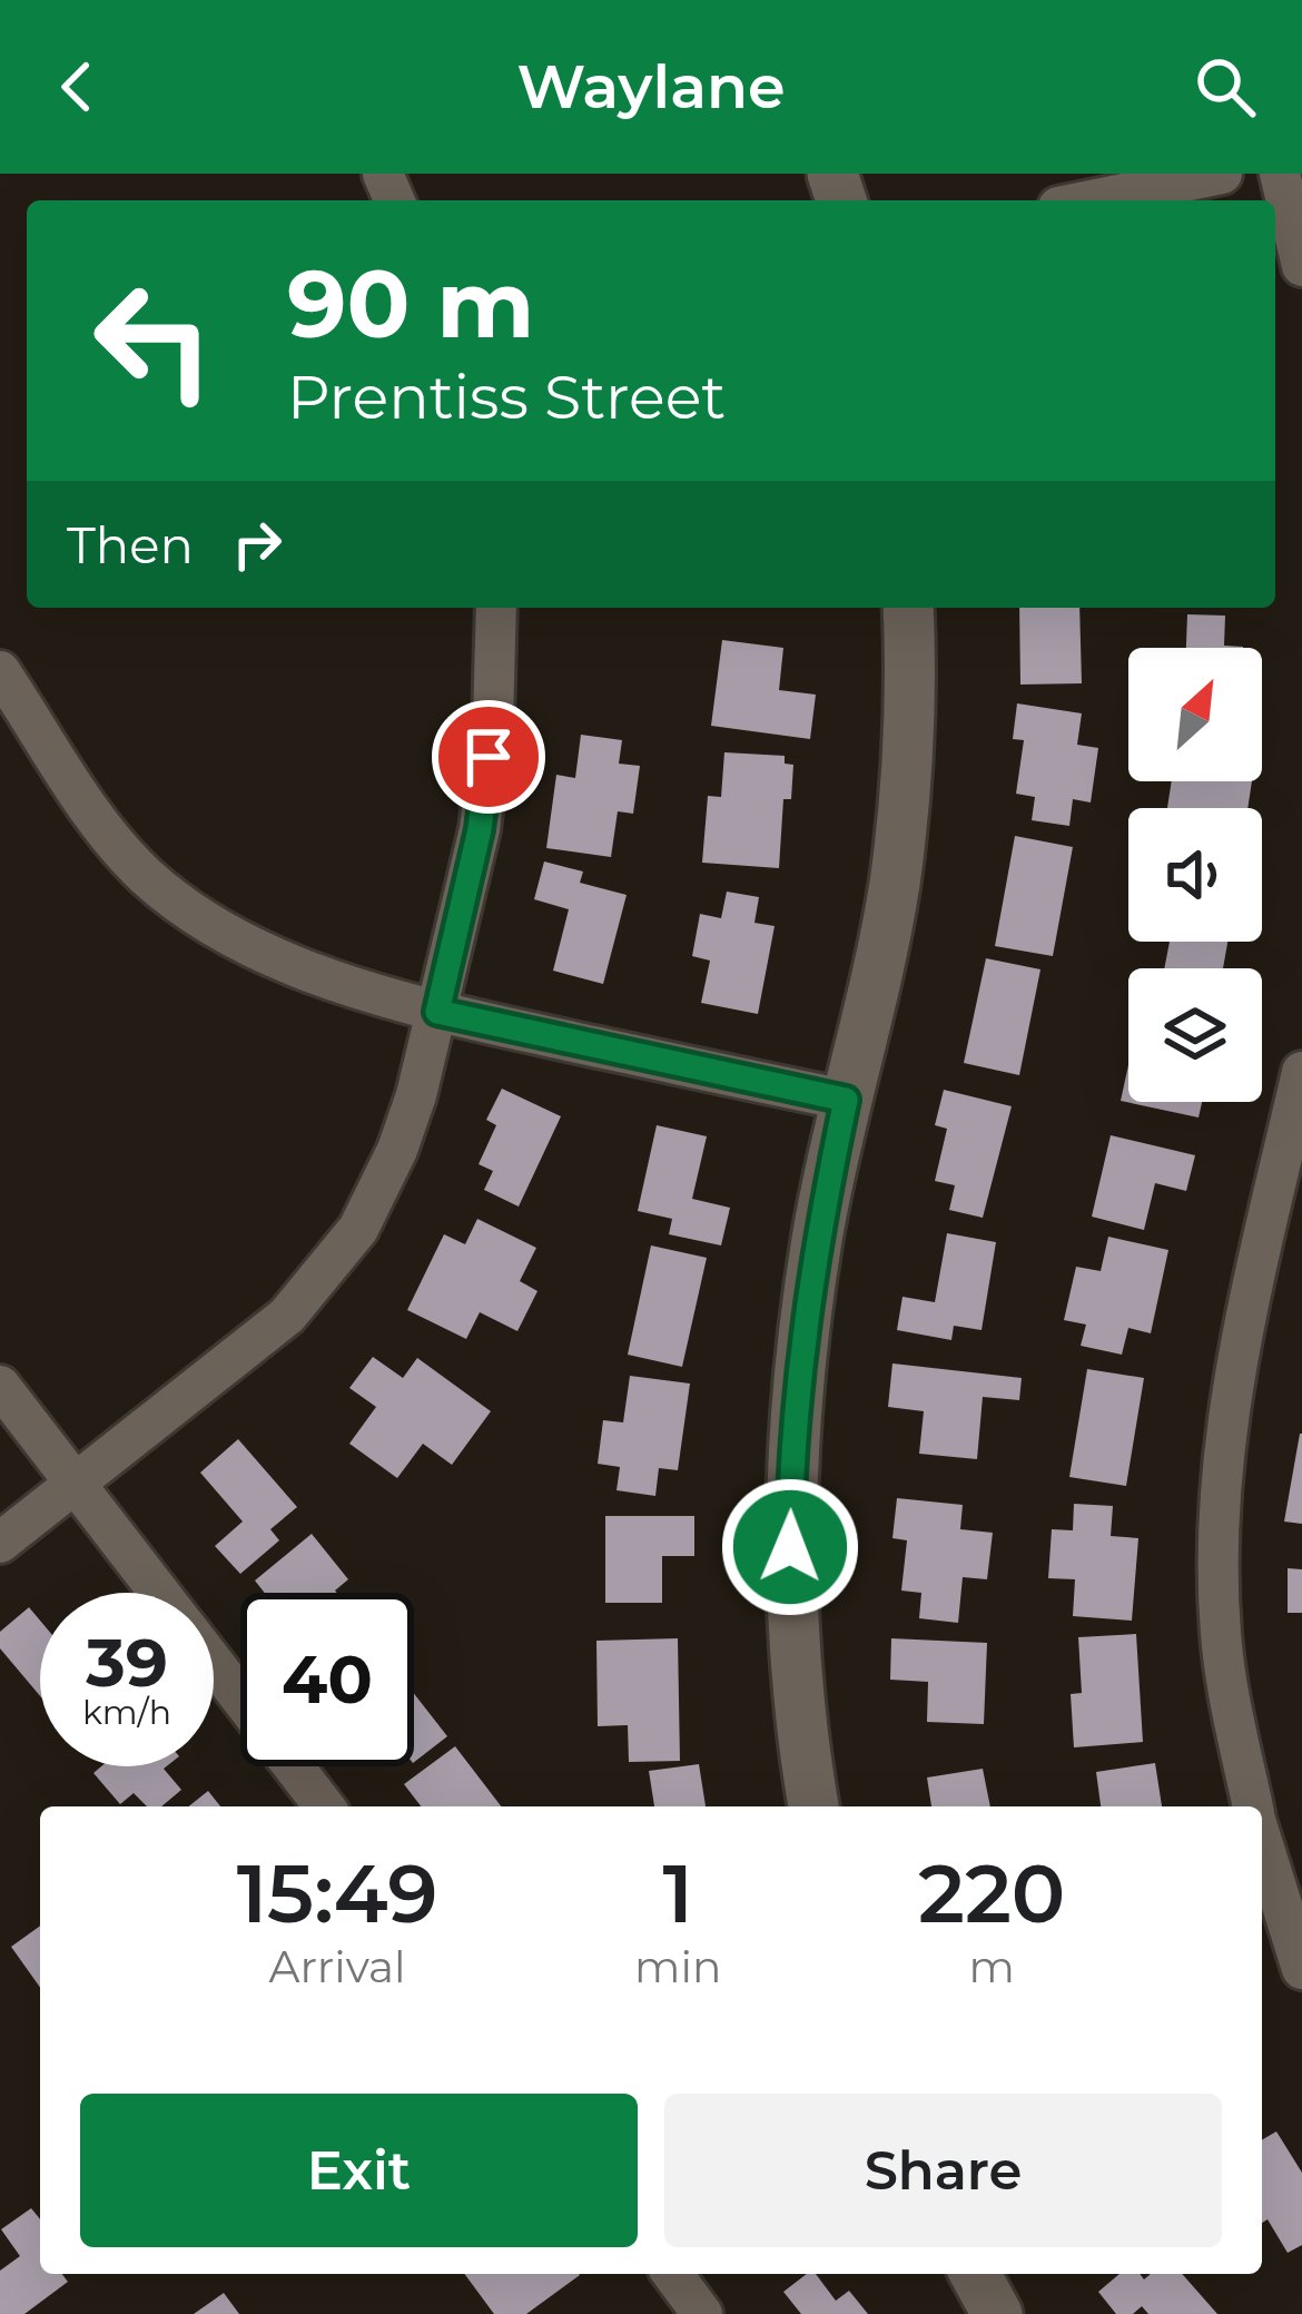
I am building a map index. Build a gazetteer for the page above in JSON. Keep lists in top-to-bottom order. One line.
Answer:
{"north":"top right","page":{"header":"Waylane","turn":["90 m","Prentiss Street"],"then":"Then","speed":"39 km/h","limit":"40","eta":["15:49","Arrival","1","min","220","m"],"buttons":["Exit","Share"]}}
